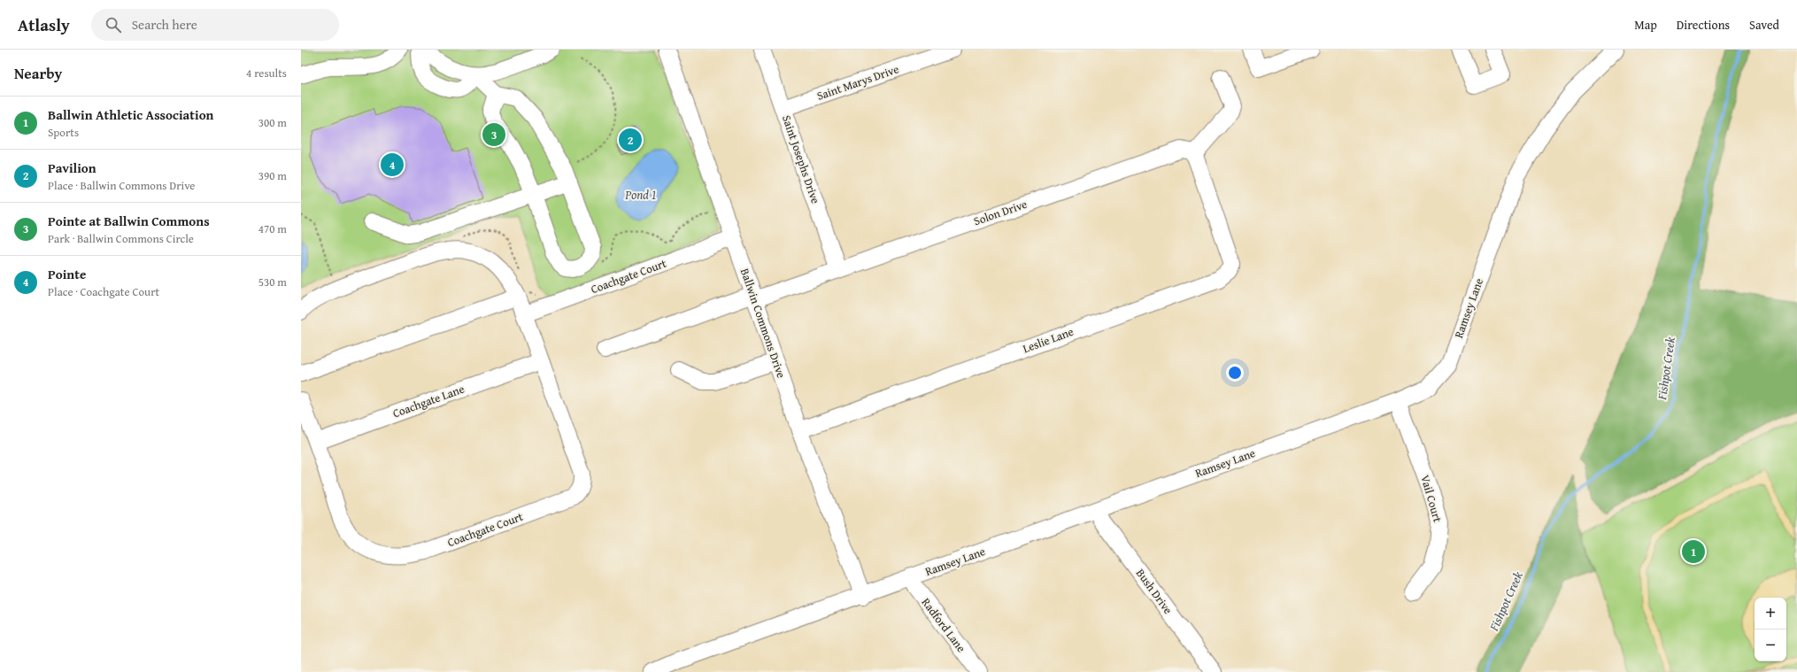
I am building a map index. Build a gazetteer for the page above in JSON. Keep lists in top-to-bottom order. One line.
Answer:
{"streets":{"street":["Saint Marys Drive","Saint Josephs Drive","Solon Drive","Coachgate Court","Ramsey Lane","Ballwin Commons Drive","Leslie Lane","Coachgate Lane","Vail Court","Bush Drive","Radford Lane"]},"crossings":[["Saint Marys Drive","Saint Josephs Drive"],["Saint Josephs Drive","Solon Drive"],["Solon Drive","Ballwin Commons Drive"],["Solon Drive","Leslie Lane"],["Coachgate Court","Ballwin Commons Drive"],["Coachgate Court","Coachgate Lane"],["Ramsey Lane","Ballwin Commons Drive"],["Ramsey Lane","Vail Court"],["Ramsey Lane","Bush Drive"],["Ramsey Lane","Radford Lane"],["Ballwin Commons Drive","Leslie Lane"]],"water":["Pond 1","Fishpot Creek"],"page":{"header":"Atlasly","search":"Search here","nav":["Map","Directions","Saved"],"heading":["Nearby","4 results"],"list":[{"mark":"1","name":"Ballwin Athletic Association","note":"Sports","value":"300 m"},{"mark":"2","name":"Pavilion","note":"Place · Ballwin Commons Drive","value":"390 m"},{"mark":"3","name":"Pointe at Ballwin Commons","note":"Park · Ballwin Commons Circle","value":"470 m"},{"mark":"4","name":"Pointe","note":"Place · Coachgate Court","value":"530 m"}],"pins":["3","2","4","1"],"map_buttons":["+","−"]}}
